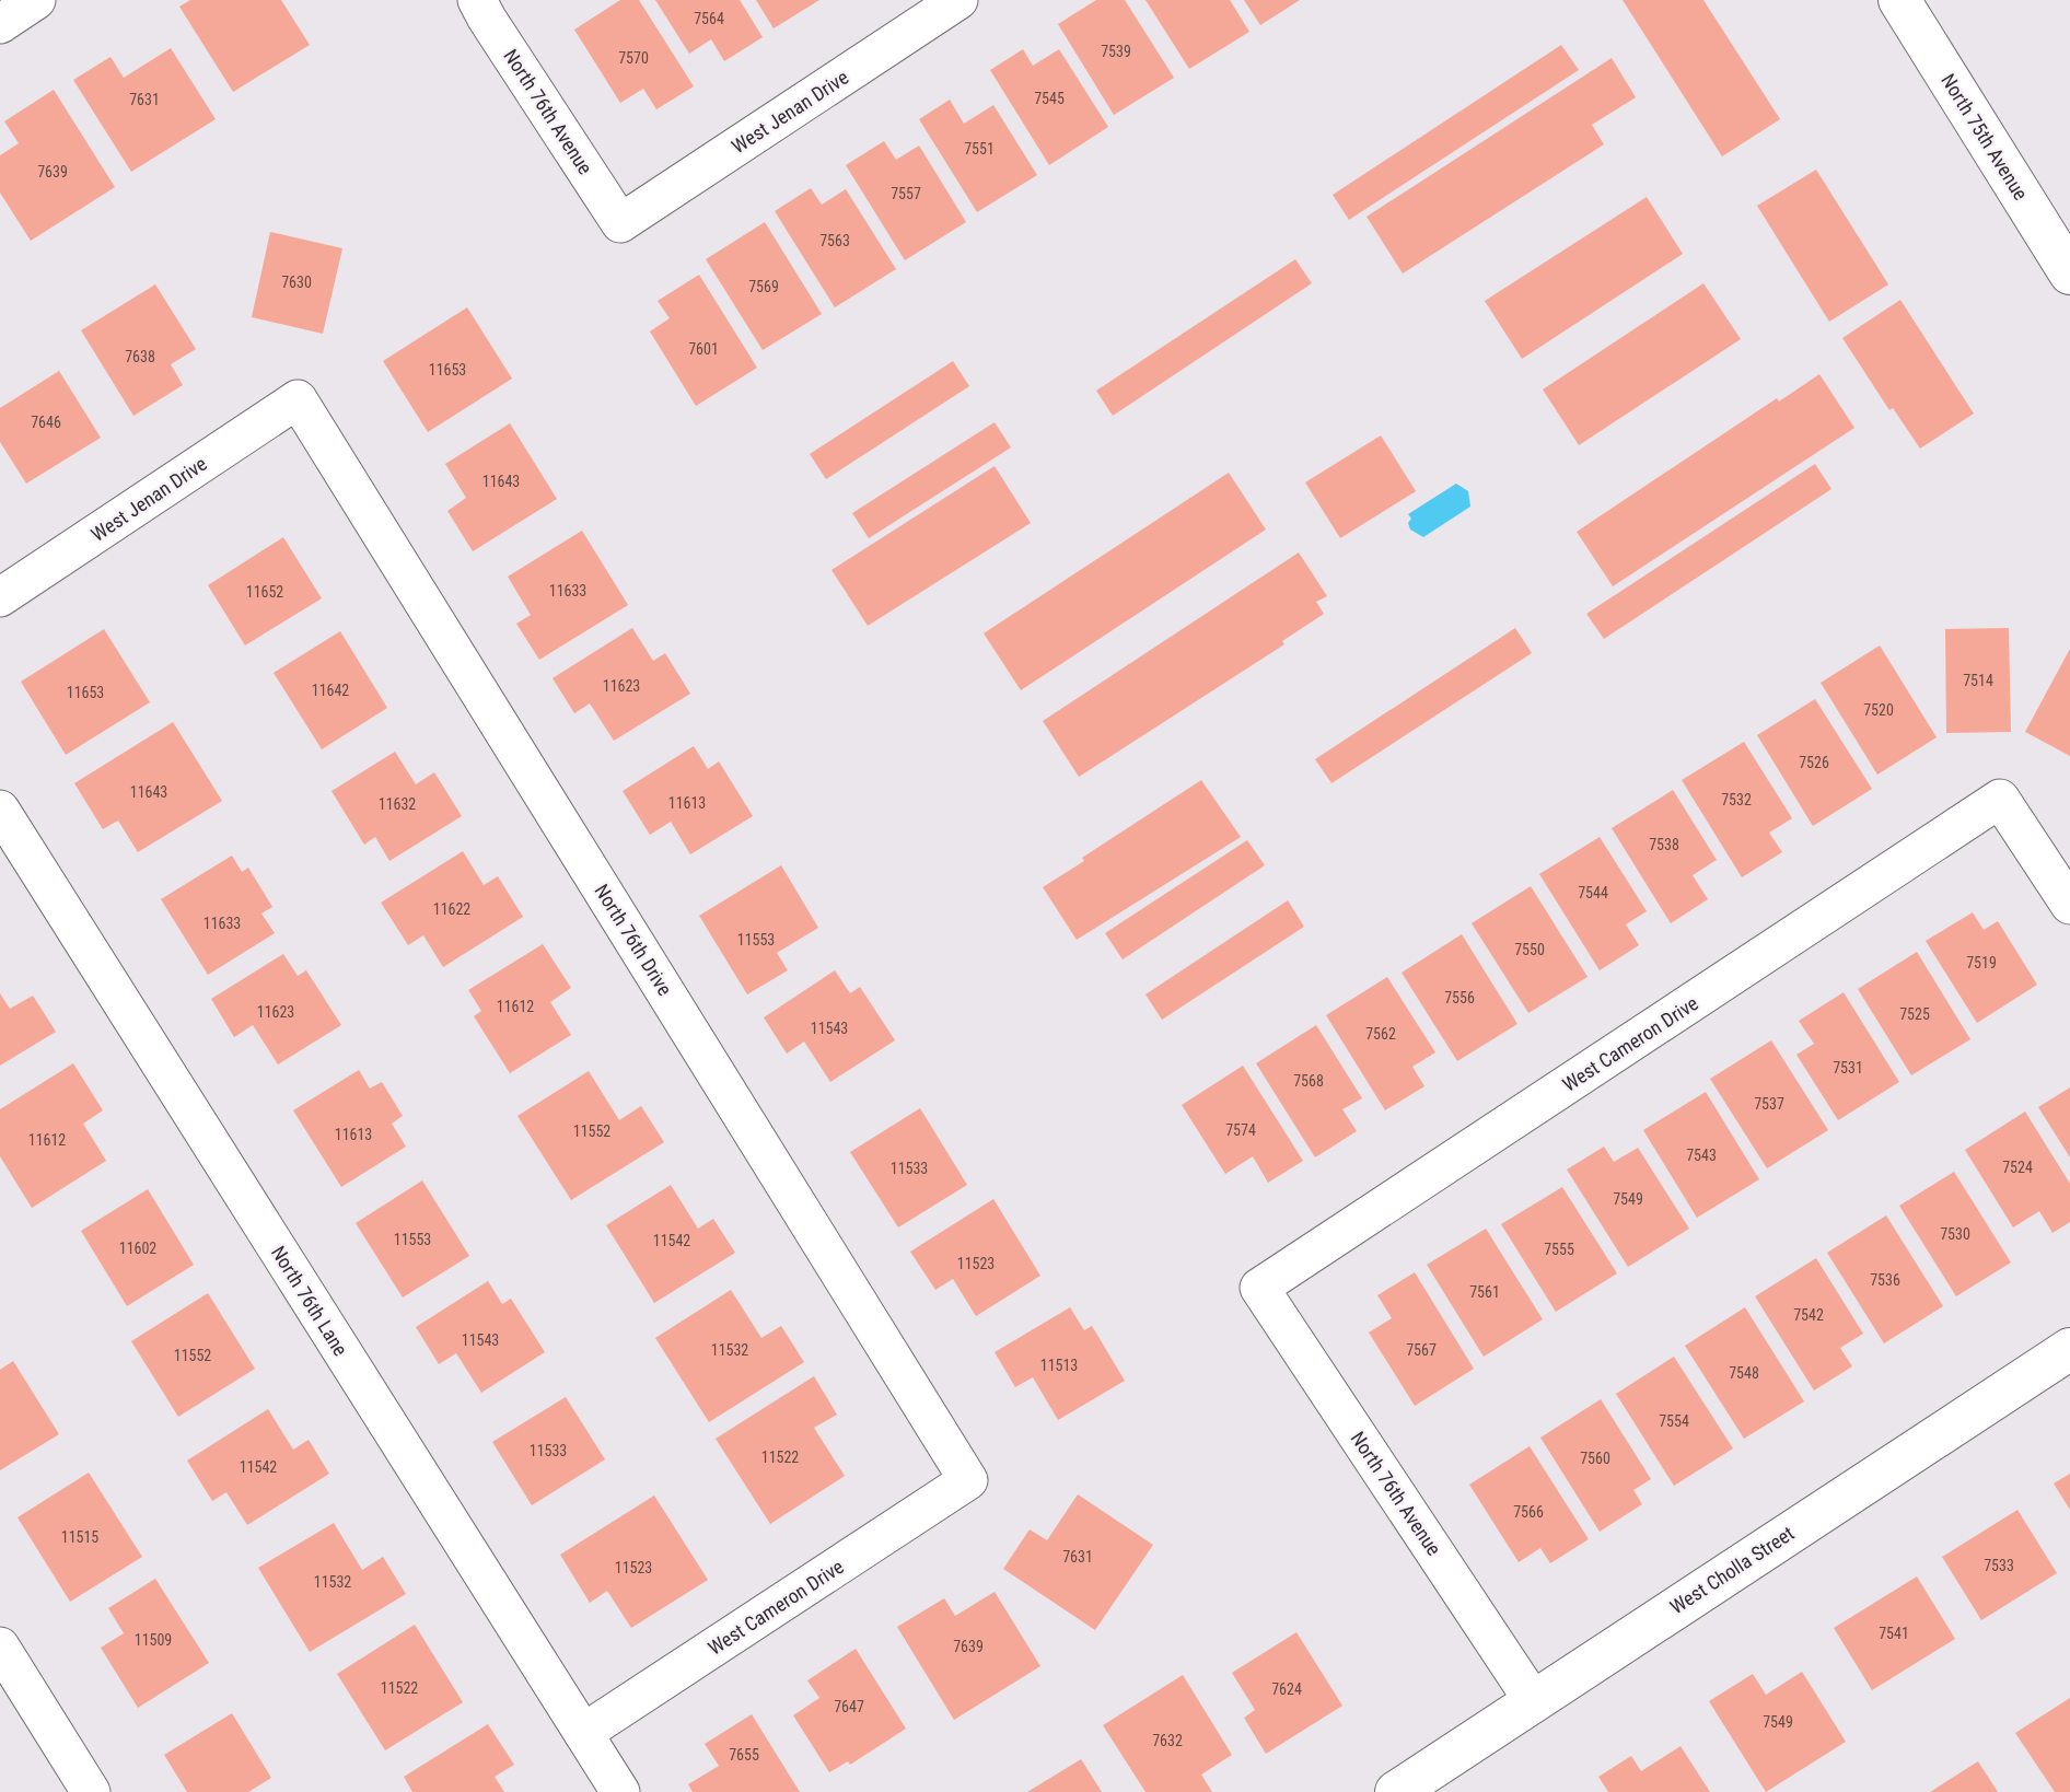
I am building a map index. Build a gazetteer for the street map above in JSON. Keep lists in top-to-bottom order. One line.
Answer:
{"streets":{"street":["North 76th Avenue","West Jenan Drive","North 75th Avenue","North 76th Drive","West Cameron Drive","North 76th Lane","West Cholla Street"]},"crossings":[["North 76th Avenue","West Jenan Drive"],["North 76th Avenue","West Cameron Drive"],["North 76th Avenue","West Cholla Street"],["West Jenan Drive","North 76th Drive"],["North 76th Drive","West Cameron Drive"],["West Cameron Drive","North 76th Lane"]],"house_numbers":["7564","7539","7570","7545","7631","7551","7639","7557","7563","7630","7569","7601","7638","11653","7646","11643","11633","11652","7514","11623","11642","11653","7520","7526","11643","7532","11613","11632","7538","7544","11622","11633","11553","7550","7519","7556","11612","11623","7525","11543","7562","7531","7568","7537","7574","11552","11613","11612","7543","7524","11533","7549","7530","11553","11542","11602","7555","11523","7536","7561","7542","11543","11532","7567","11552","11513","7548","7554","11533","11522","7560","11542","7566","11515","7631","7533","11523","11532","7541","11509","7639","11522","7624","7647","7549","7632","7655"]}
